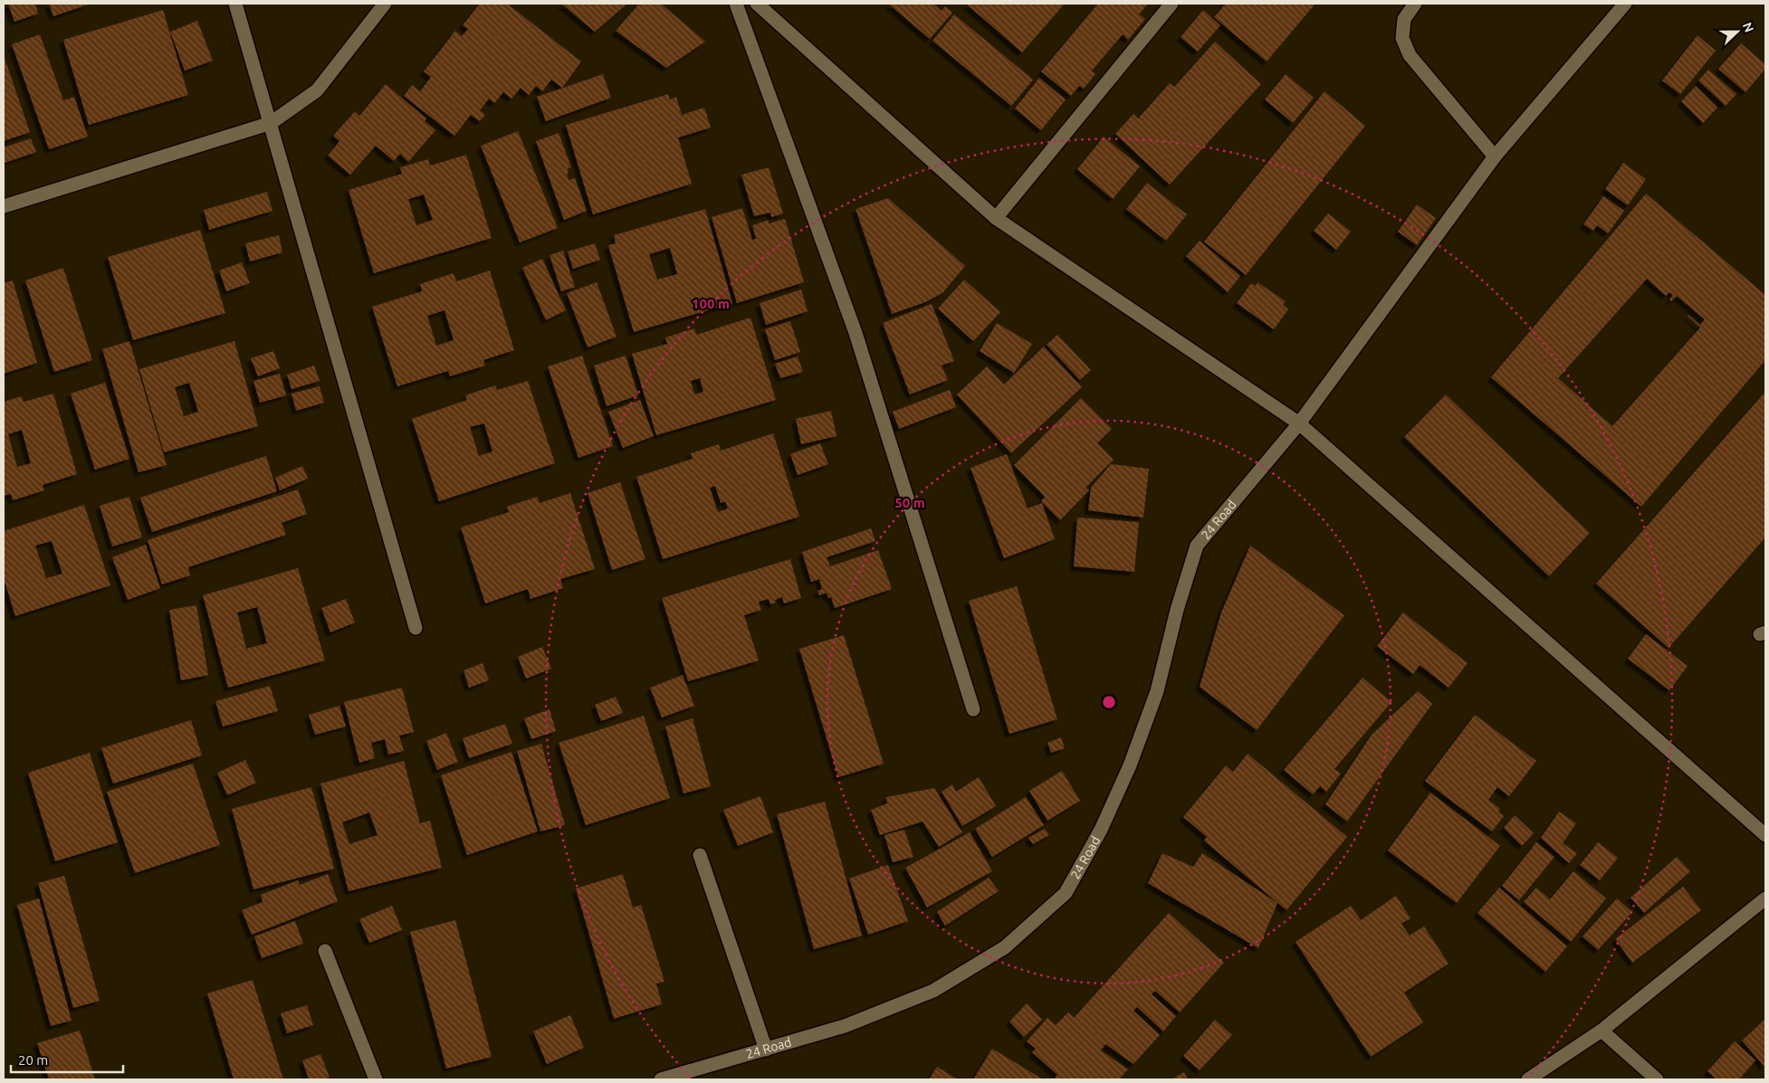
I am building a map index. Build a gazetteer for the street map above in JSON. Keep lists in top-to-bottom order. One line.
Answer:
{"streets":{"street":["24 Road"]},"scale_bar":"20 m","north":"right","rings":["100 m","50 m"]}
